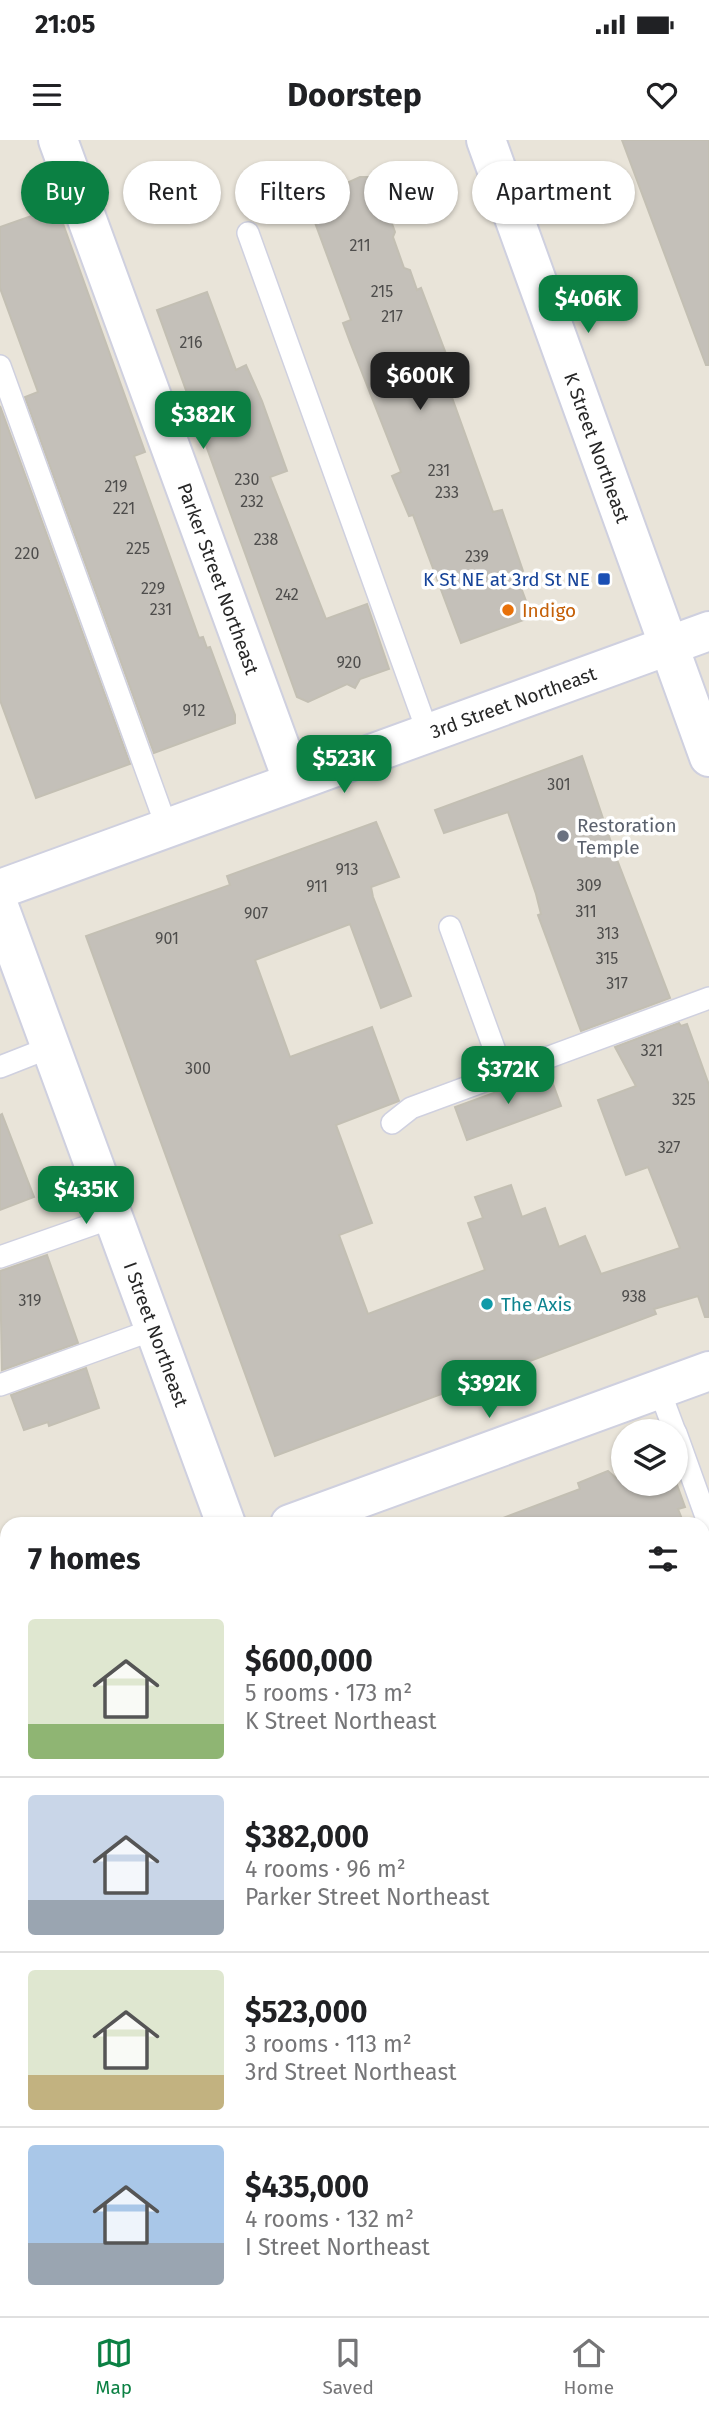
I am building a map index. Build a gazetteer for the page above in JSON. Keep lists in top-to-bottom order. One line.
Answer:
{"streets":{"street":["K Street Northeast","Parker Street Northeast","3rd Street Northeast","I Street Northeast"]},"crossings":[["K Street Northeast","3rd Street Northeast"],["Parker Street Northeast","3rd Street Northeast"]],"places":{"transit":["K St NE at 3rd St NE"],"other":["Indigo","Restoration Temple","The Axis"]},"house_numbers":["211","215","217","216","231","230","219","233","232","221","238","225","220","239","229","242","231","920","912","301","913","309","911","311","907","313","901","315","317","321","300","325","327","938","319"],"page":{"status":"21:05","header":"Doorstep","chip":["Buy","Rent","Filters","New","Apartment"],"price":["$406K","$600K","$382K","$523K","$372K","$435K","$392K"],"heading":"7 homes","list":[{"name":"$600,000","note":"5 rooms · 173 m² · K Street Northeast"},{"name":"$382,000","note":"4 rooms · 96 m² · Parker Street Northeast"},{"name":"$523,000","note":"3 rooms · 113 m² · 3rd Street Northeast"},{"name":"$435,000","note":"4 rooms · 132 m² · I Street Northeast"}],"tabs":["Map","Saved","Home"]}}
